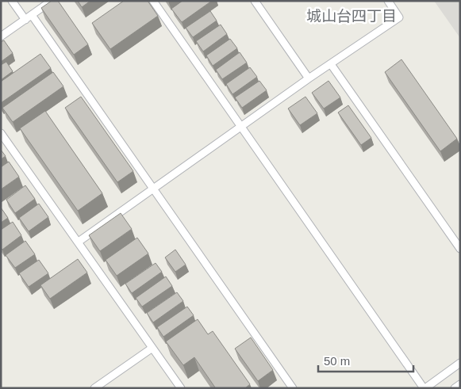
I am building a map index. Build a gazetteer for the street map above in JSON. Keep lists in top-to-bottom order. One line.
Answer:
{"districts":["城山台四丁目"],"scale_bar":"50 m"}
